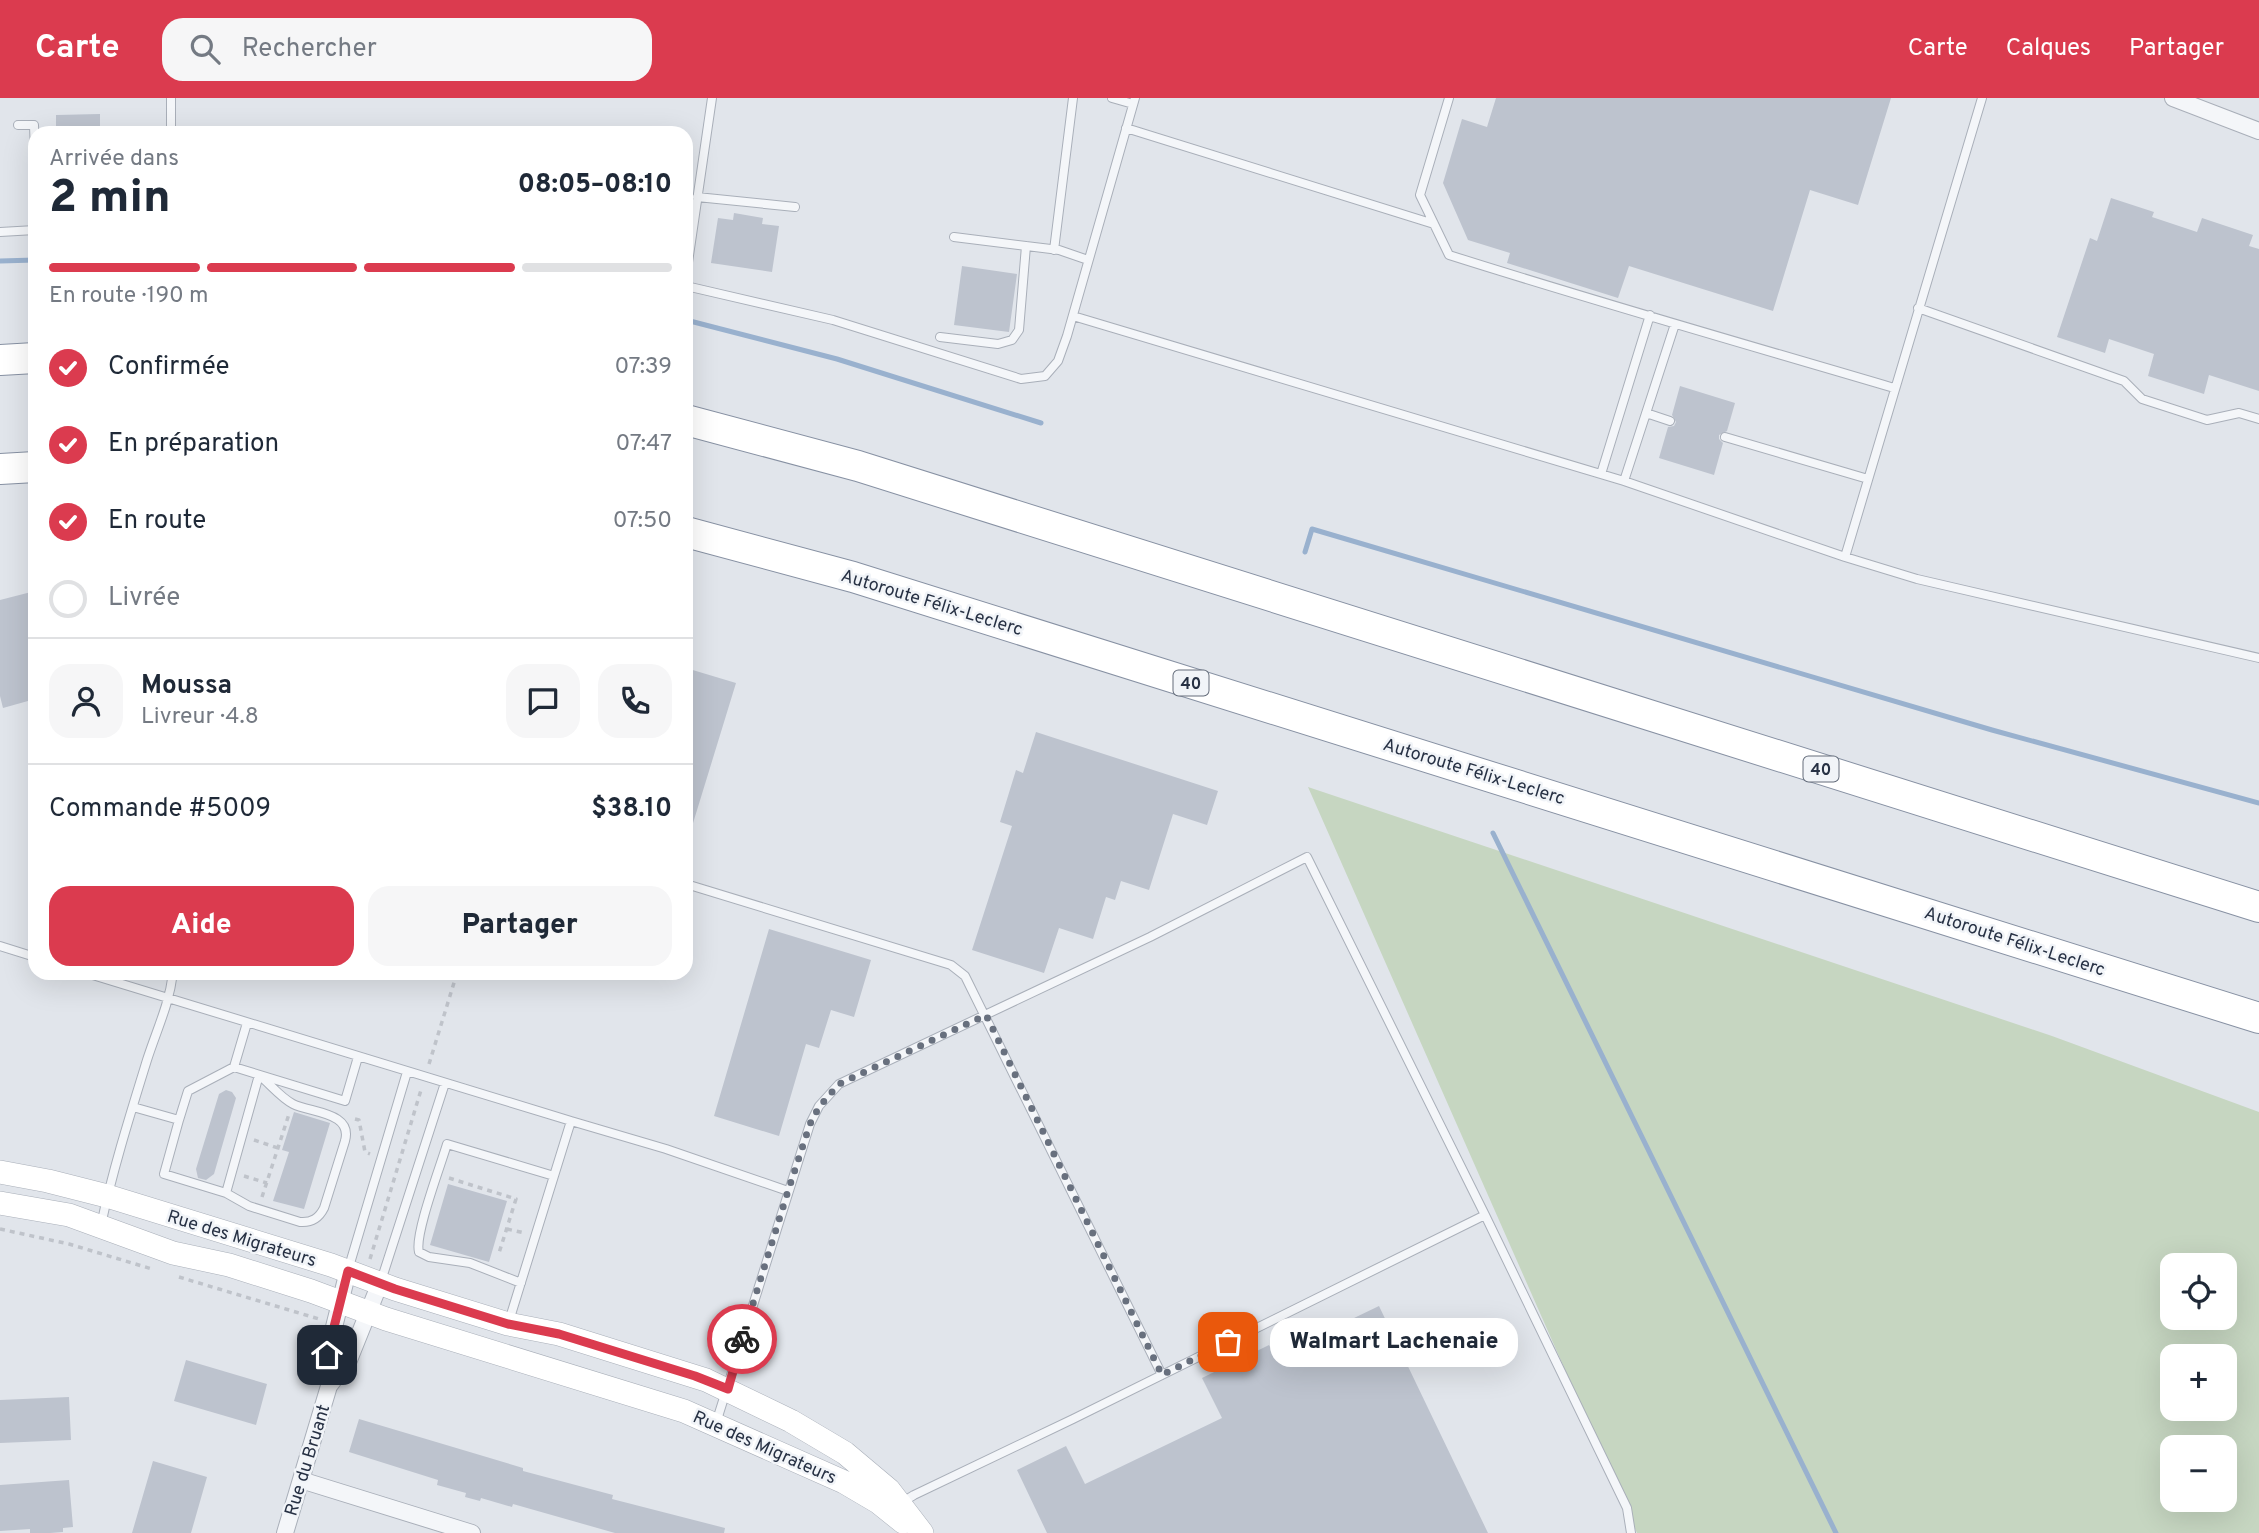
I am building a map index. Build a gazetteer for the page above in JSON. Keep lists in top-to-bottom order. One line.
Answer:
{"streets":{"highway":["Autoroute Félix-Leclerc","40"],"street":["Rue des Migrateurs","Rue du Bruant"]},"crossings":[["Rue des Migrateurs","Rue du Bruant"]],"places":["Walmart Lachenaie"],"page":{"header":"Carte","search":"Rechercher","nav":["Carte","Calques","Partager"],"heading":["2 min","Arrivée dans","08:05–08:10"],"panel":["Moussa","Livreur · 4.8","Commande #5009","$38.10"],"bar":"En route · 190 m","list":[["Confirmée","07:39"],["En préparation","07:47"],["En route","07:50"],"Livrée"],"buttons":["Aide","Partager"],"map_buttons":["+","−"],"bubble":"Walmart Lachenaie"}}
